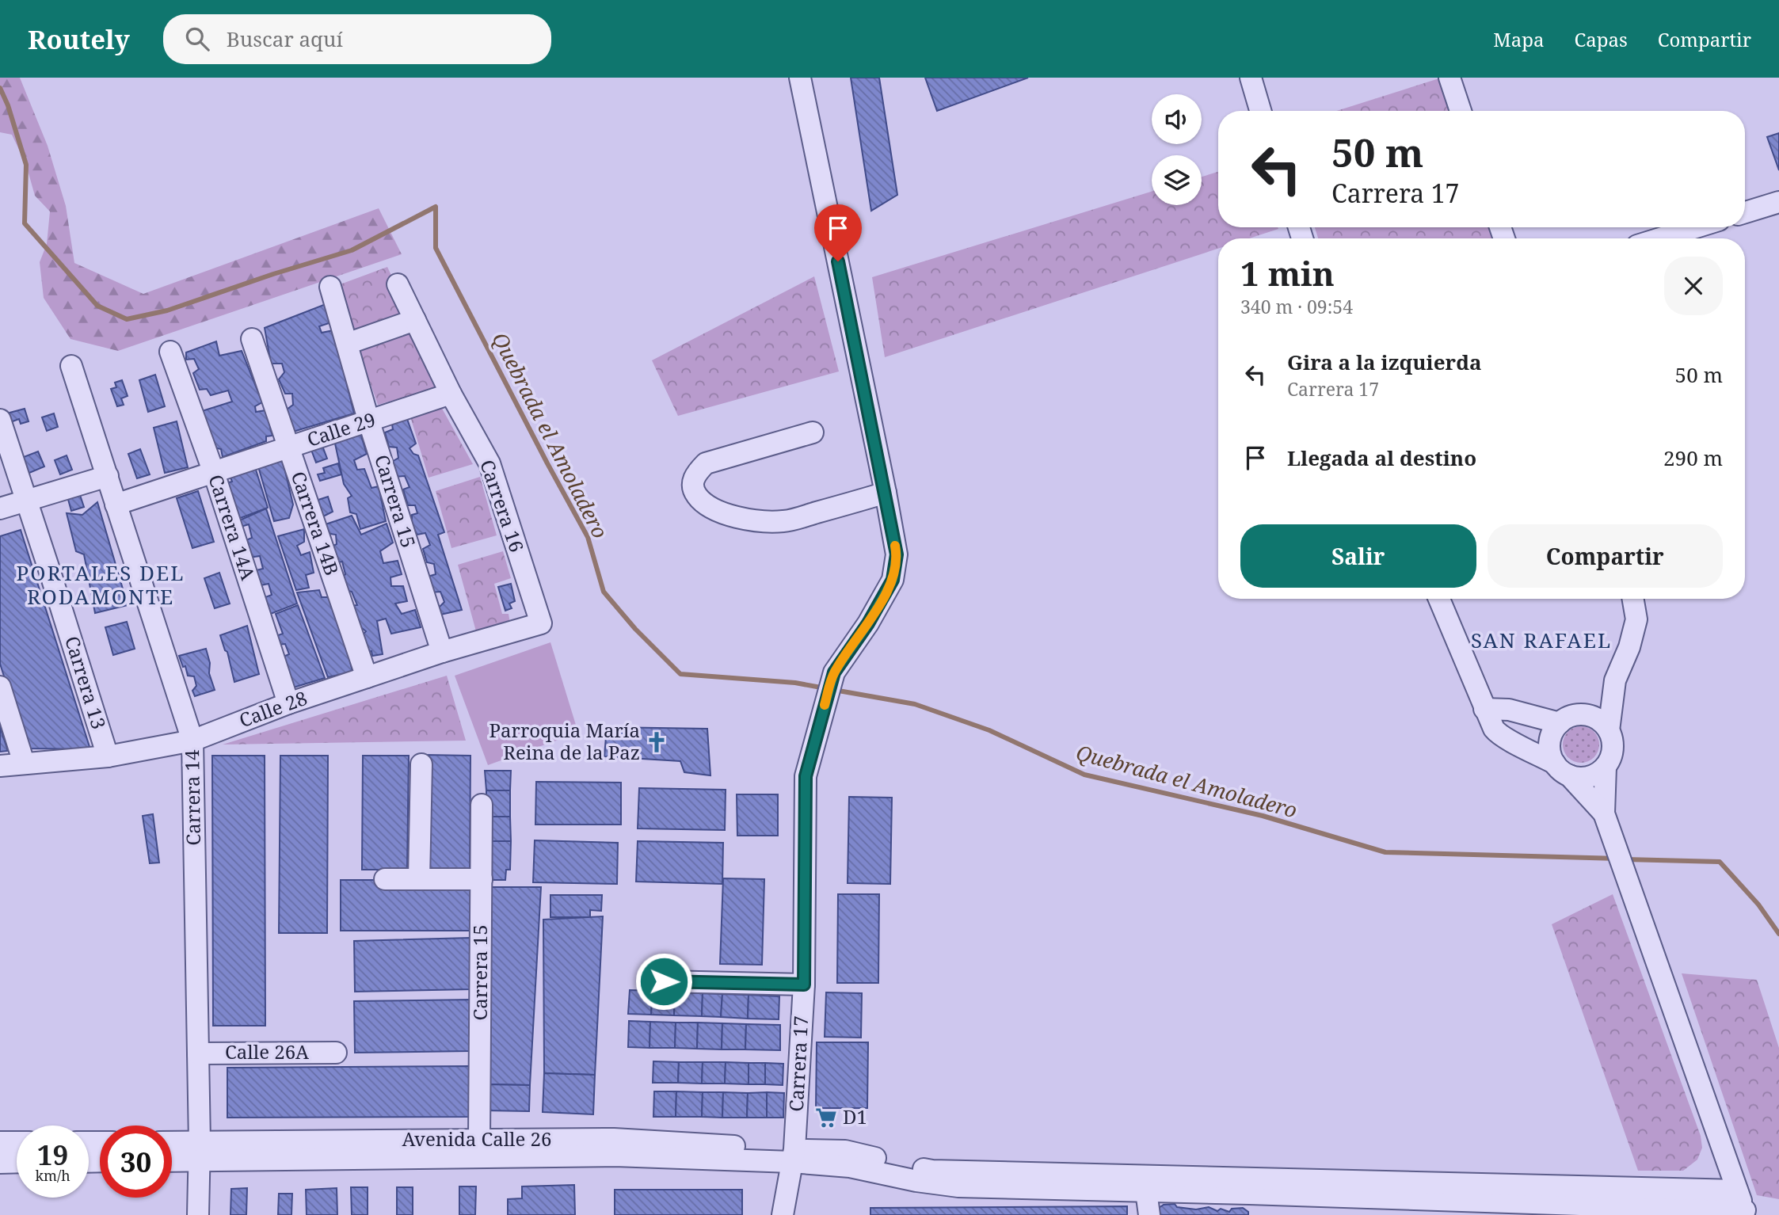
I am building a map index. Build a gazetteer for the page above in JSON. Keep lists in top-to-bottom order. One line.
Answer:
{"streets":{"street":["Calle 29","Carrera 15","Carrera 16","Carrera 14B","Carrera 14A","Carrera 13","Calle 28","Carrera 14","Calle 26A","Carrera 17","Avenida Calle 26"]},"crossings":[["Calle 29","Carrera 15"],["Calle 29","Carrera 16"],["Calle 29","Carrera 14B"],["Calle 29","Carrera 14A"],["Calle 29","Carrera 14"],["Carrera 15","Calle 28"],["Carrera 15","Avenida Calle 26"],["Carrera 16","Calle 28"],["Carrera 14B","Calle 28"],["Carrera 14A","Calle 28"],["Carrera 13","Calle 28"],["Calle 28","Carrera 14"],["Carrera 14","Calle 26A"],["Carrera 14","Avenida Calle 26"],["Carrera 17","Avenida Calle 26"]],"districts":["PORTALES DEL RODAMONTE","SAN RAFAEL"],"water":["Quebrada el Amoladero"],"places":{"church":["Parroquia María Reina de la Paz"],"supermarket":["D1"]},"page":{"header":"Routely","search":"Buscar aquí","nav":["Mapa","Capas","Compartir"],"turn":["50 m","Carrera 17"],"heading":["1 min","340 m · 09:54"],"list":[{"name":"Gira a la izquierda","note":"Carrera 17","value":"50 m"},{"name":"Llegada al destino","value":"290 m"}],"buttons":["Salir","Compartir"],"speed":"19 km/h","limit":"30"}}
